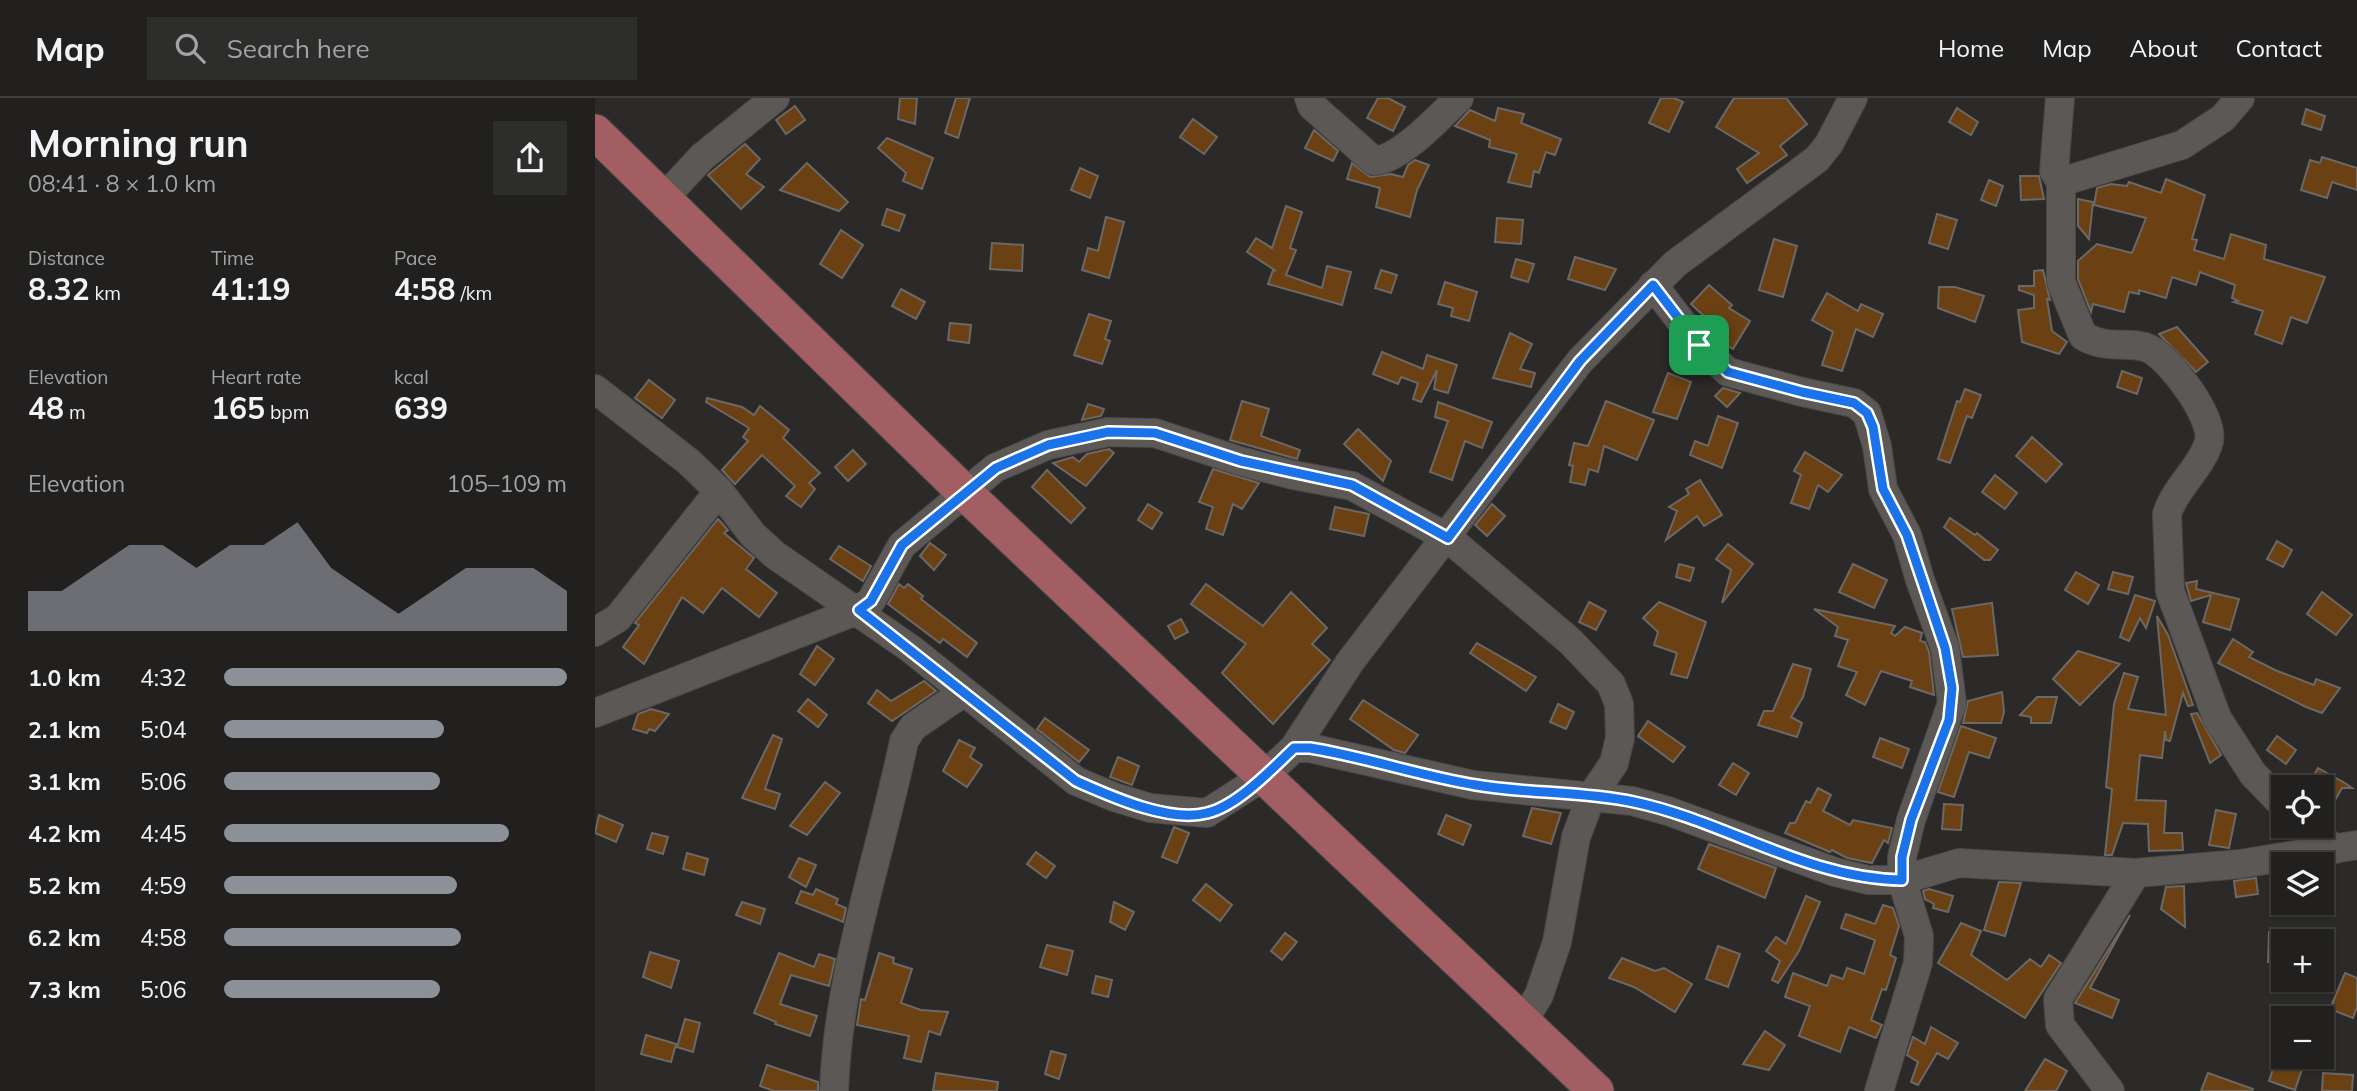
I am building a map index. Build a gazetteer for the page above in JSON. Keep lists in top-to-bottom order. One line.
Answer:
{"page":{"header":"Map","search":"Search here","nav":["Home","Map","About","Contact"],"heading":["Morning run","08:41 · 8 × 1.0 km"],"stats":[["Distance","8.32 km"],["Time","41:19"],["Pace","4:58 /km"],["Elevation","48 m"],["Heart rate","165 bpm"],["kcal","639"]],"chart":["Elevation","105–109 m"],"list":[{"name":"1.0 km","note":"4:32"},{"name":"2.1 km","note":"5:04"},{"name":"3.1 km","note":"5:06"},{"name":"4.2 km","note":"4:45"},{"name":"5.2 km","note":"4:59"},{"name":"6.2 km","note":"4:58"},{"name":"7.3 km","note":"5:06"}],"map_buttons":["+","−"]}}
